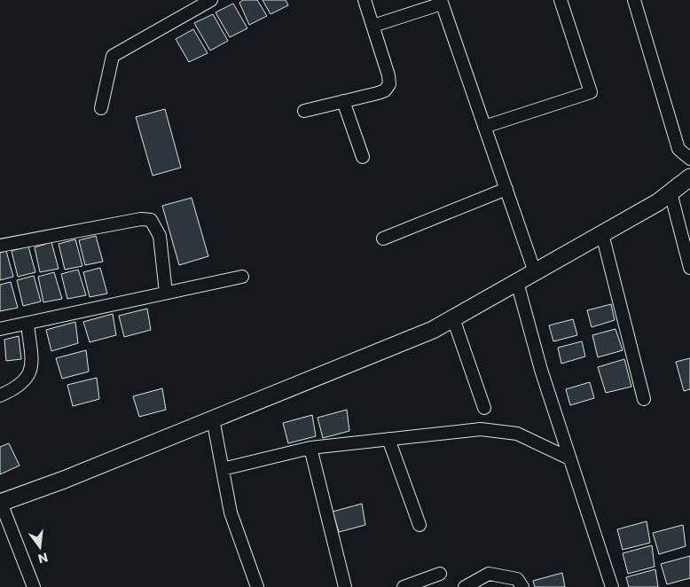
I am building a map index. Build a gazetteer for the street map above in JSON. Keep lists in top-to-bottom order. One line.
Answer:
{"north":"bottom"}
